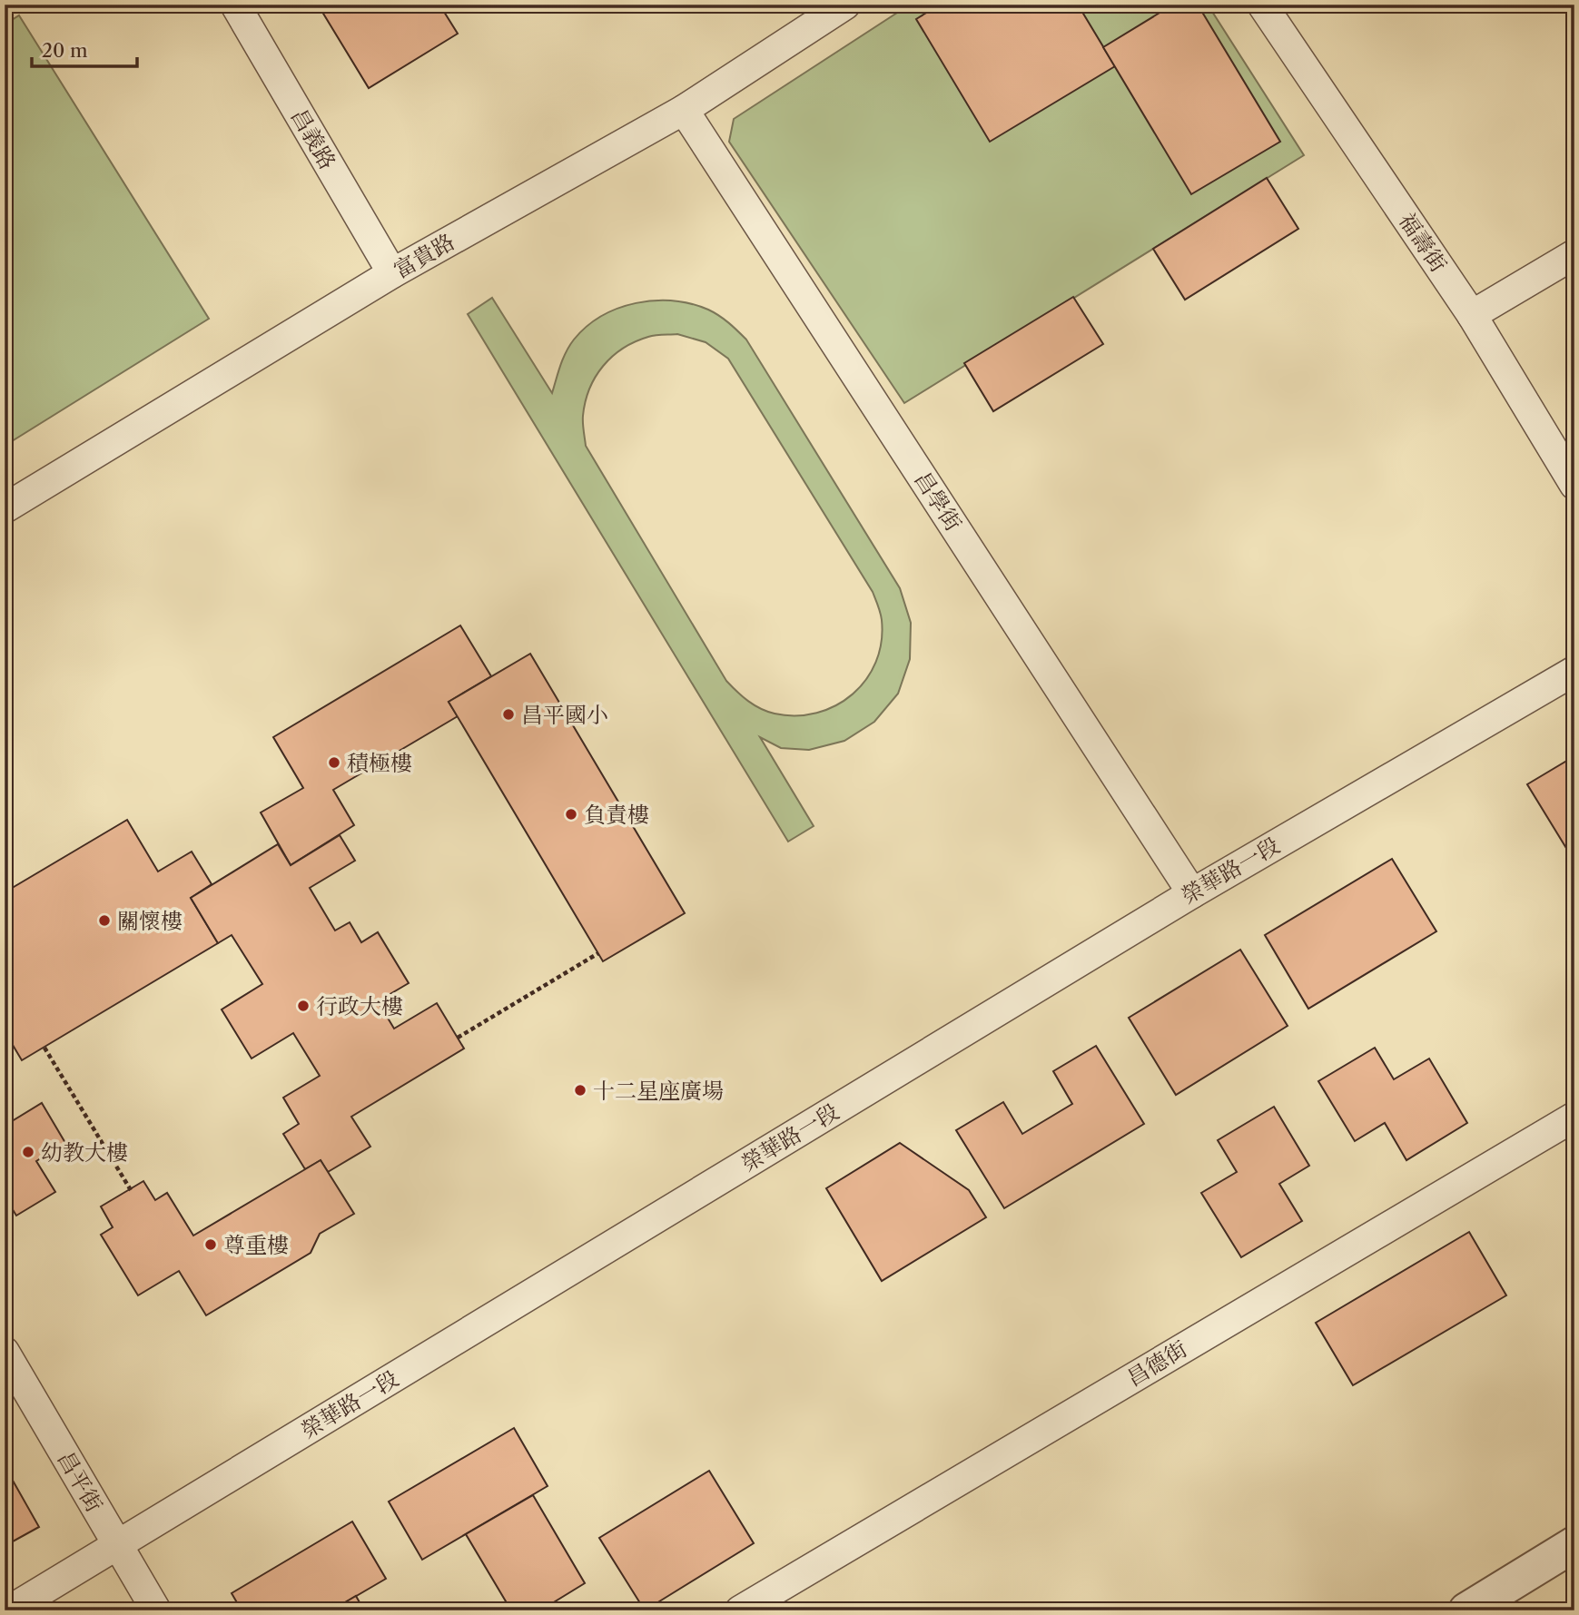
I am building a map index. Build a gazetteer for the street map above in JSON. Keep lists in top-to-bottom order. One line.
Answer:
{"streets":{"street":["昌義路","福壽街","富貴路","昌學街","榮華路一段","昌德街","昌平街"]},"crossings":[["昌義路","富貴路"],["富貴路","昌學街"],["昌學街","榮華路一段"],["榮華路一段","昌平街"]],"places":["昌平國小","積極樓","負責樓","關懷樓","行政大樓","十二星座廣場","幼教大樓","尊重樓"],"scale_bar":"20 m"}
